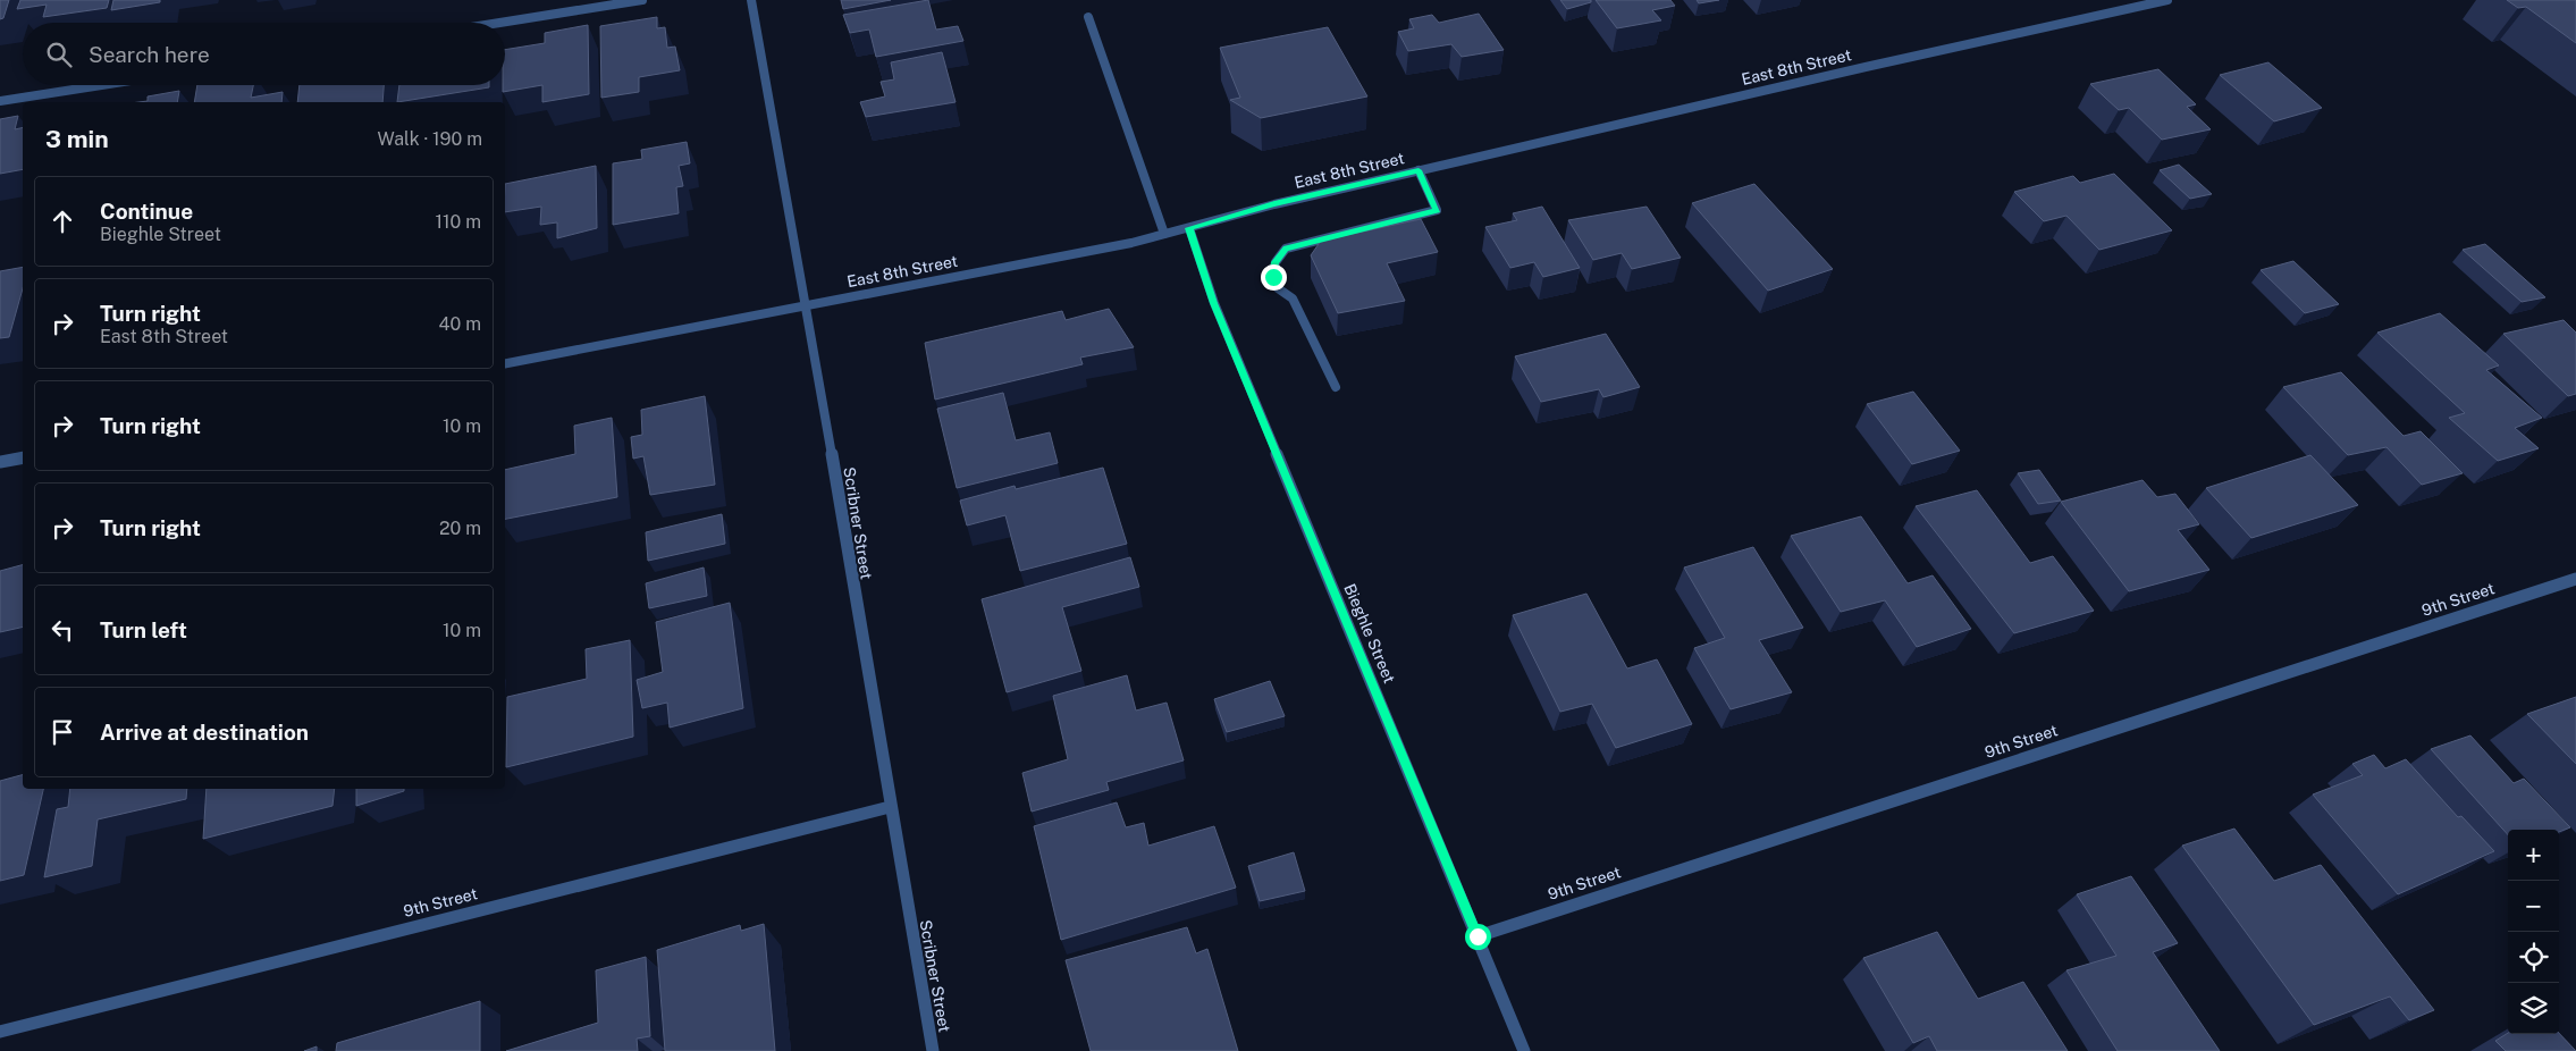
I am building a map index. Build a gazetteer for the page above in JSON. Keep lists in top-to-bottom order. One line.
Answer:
{"streets":{"street":["East 8th Street","Scribner Street","9th Street","Bieghle Street"]},"crossings":[["East 8th Street","Scribner Street"],["East 8th Street","Bieghle Street"],["Scribner Street","9th Street"],["9th Street","Bieghle Street"]],"page":{"search":"Search here","heading":["3 min","Walk · 190 m"],"list":[["Continue","Bieghle Street","110 m"],["Turn right","East 8th Street","40 m"],["Turn right","10 m"],["Turn right","20 m"],["Turn left","10 m"],"Arrive at destination"],"map_buttons":["+","−"]}}
